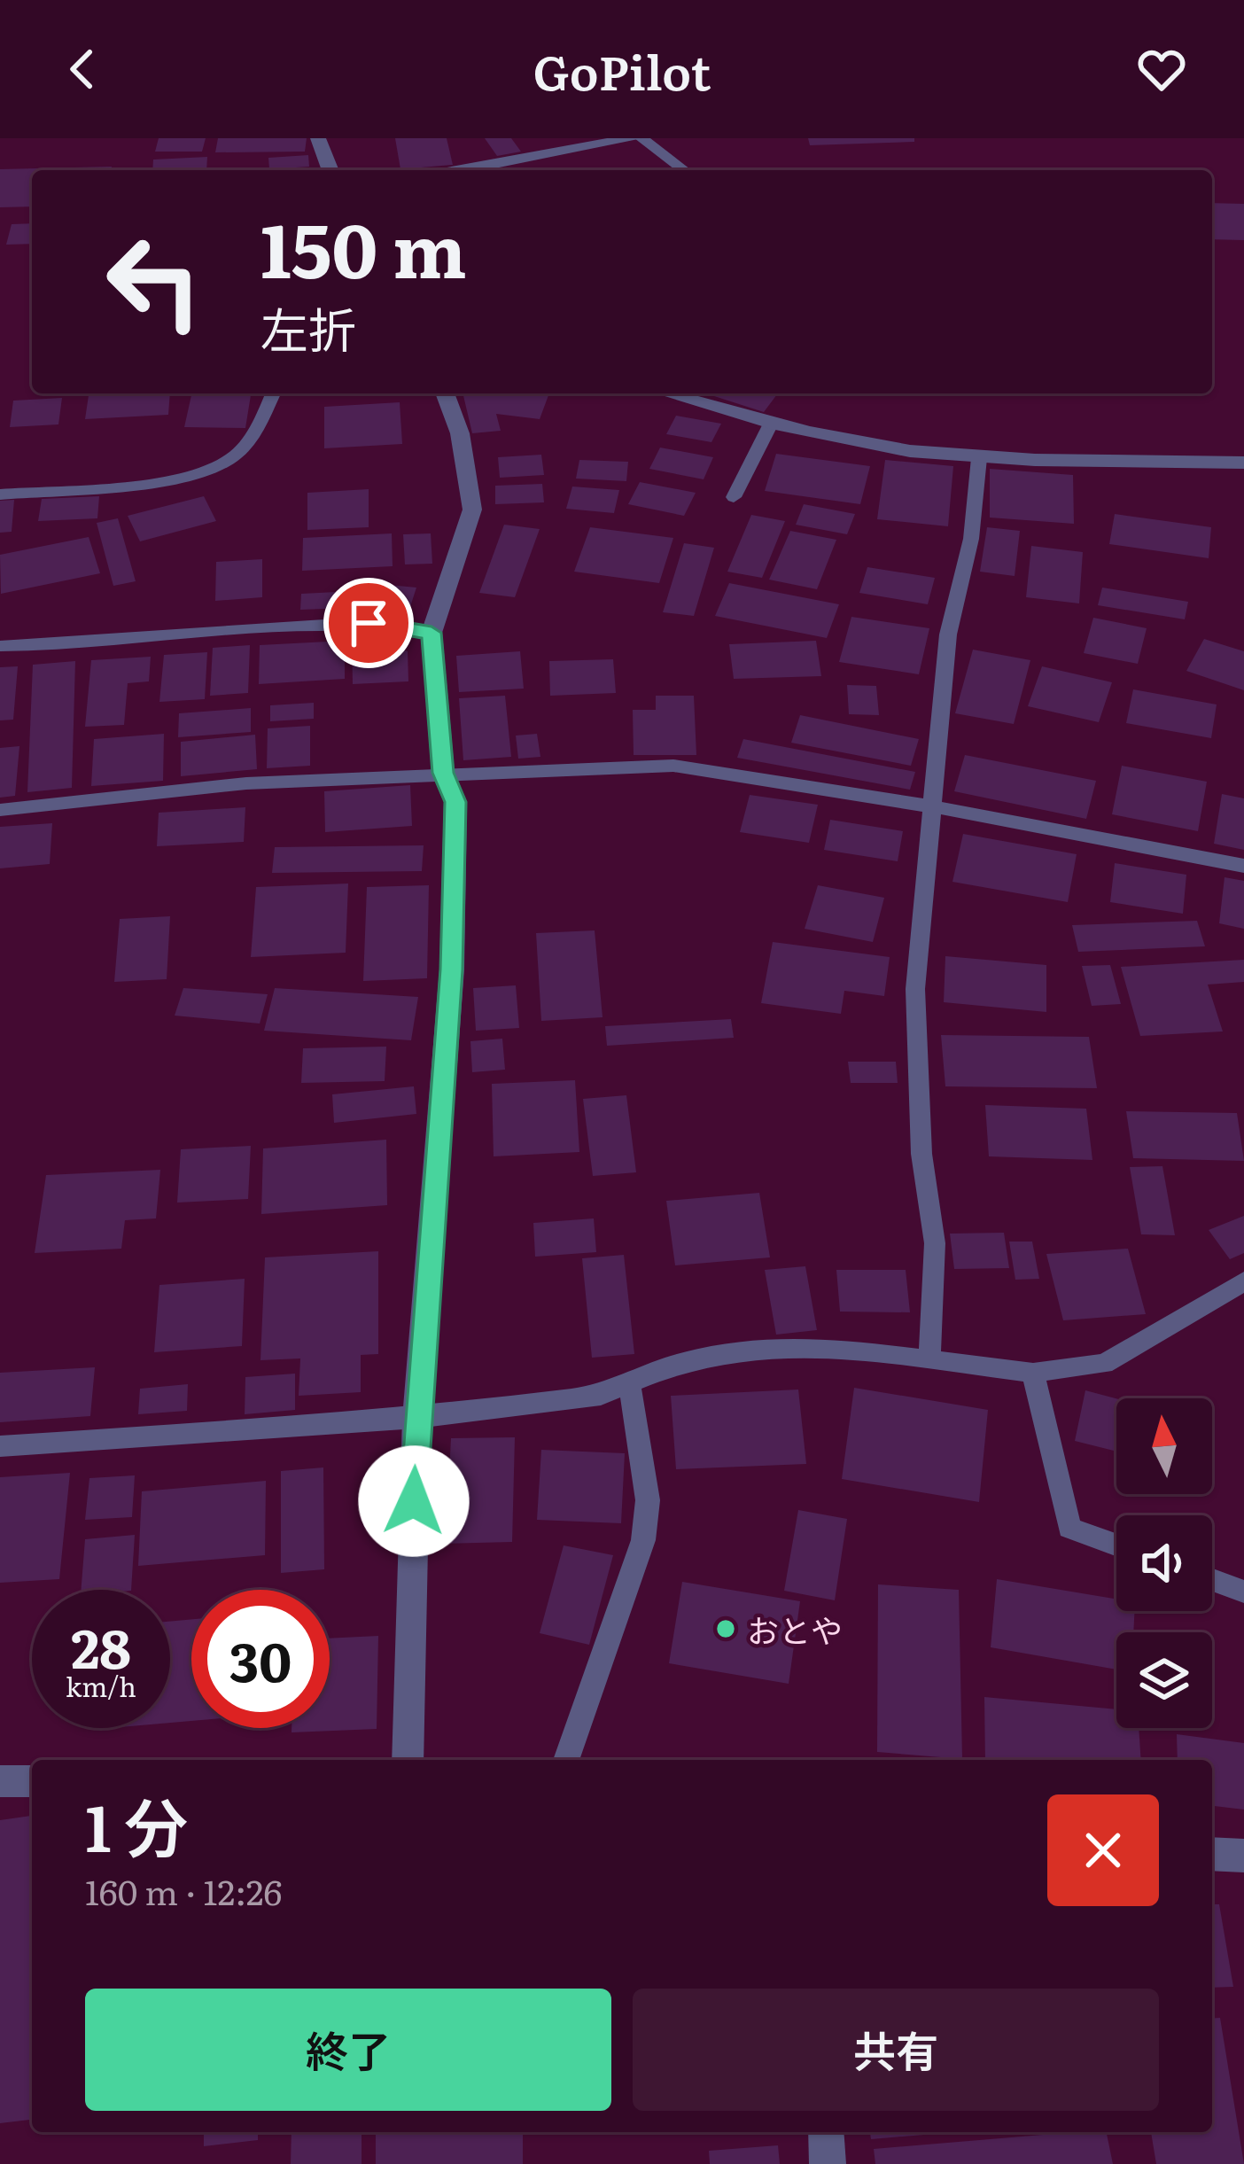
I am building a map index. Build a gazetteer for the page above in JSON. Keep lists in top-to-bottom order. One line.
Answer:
{"places":["おとや"],"north":"top","page":{"header":"GoPilot","turn":["150 m","左折"],"speed":"28 km/h","limit":"30","heading":["1 分","160 m · 12:26"],"buttons":["終了","共有"]}}
